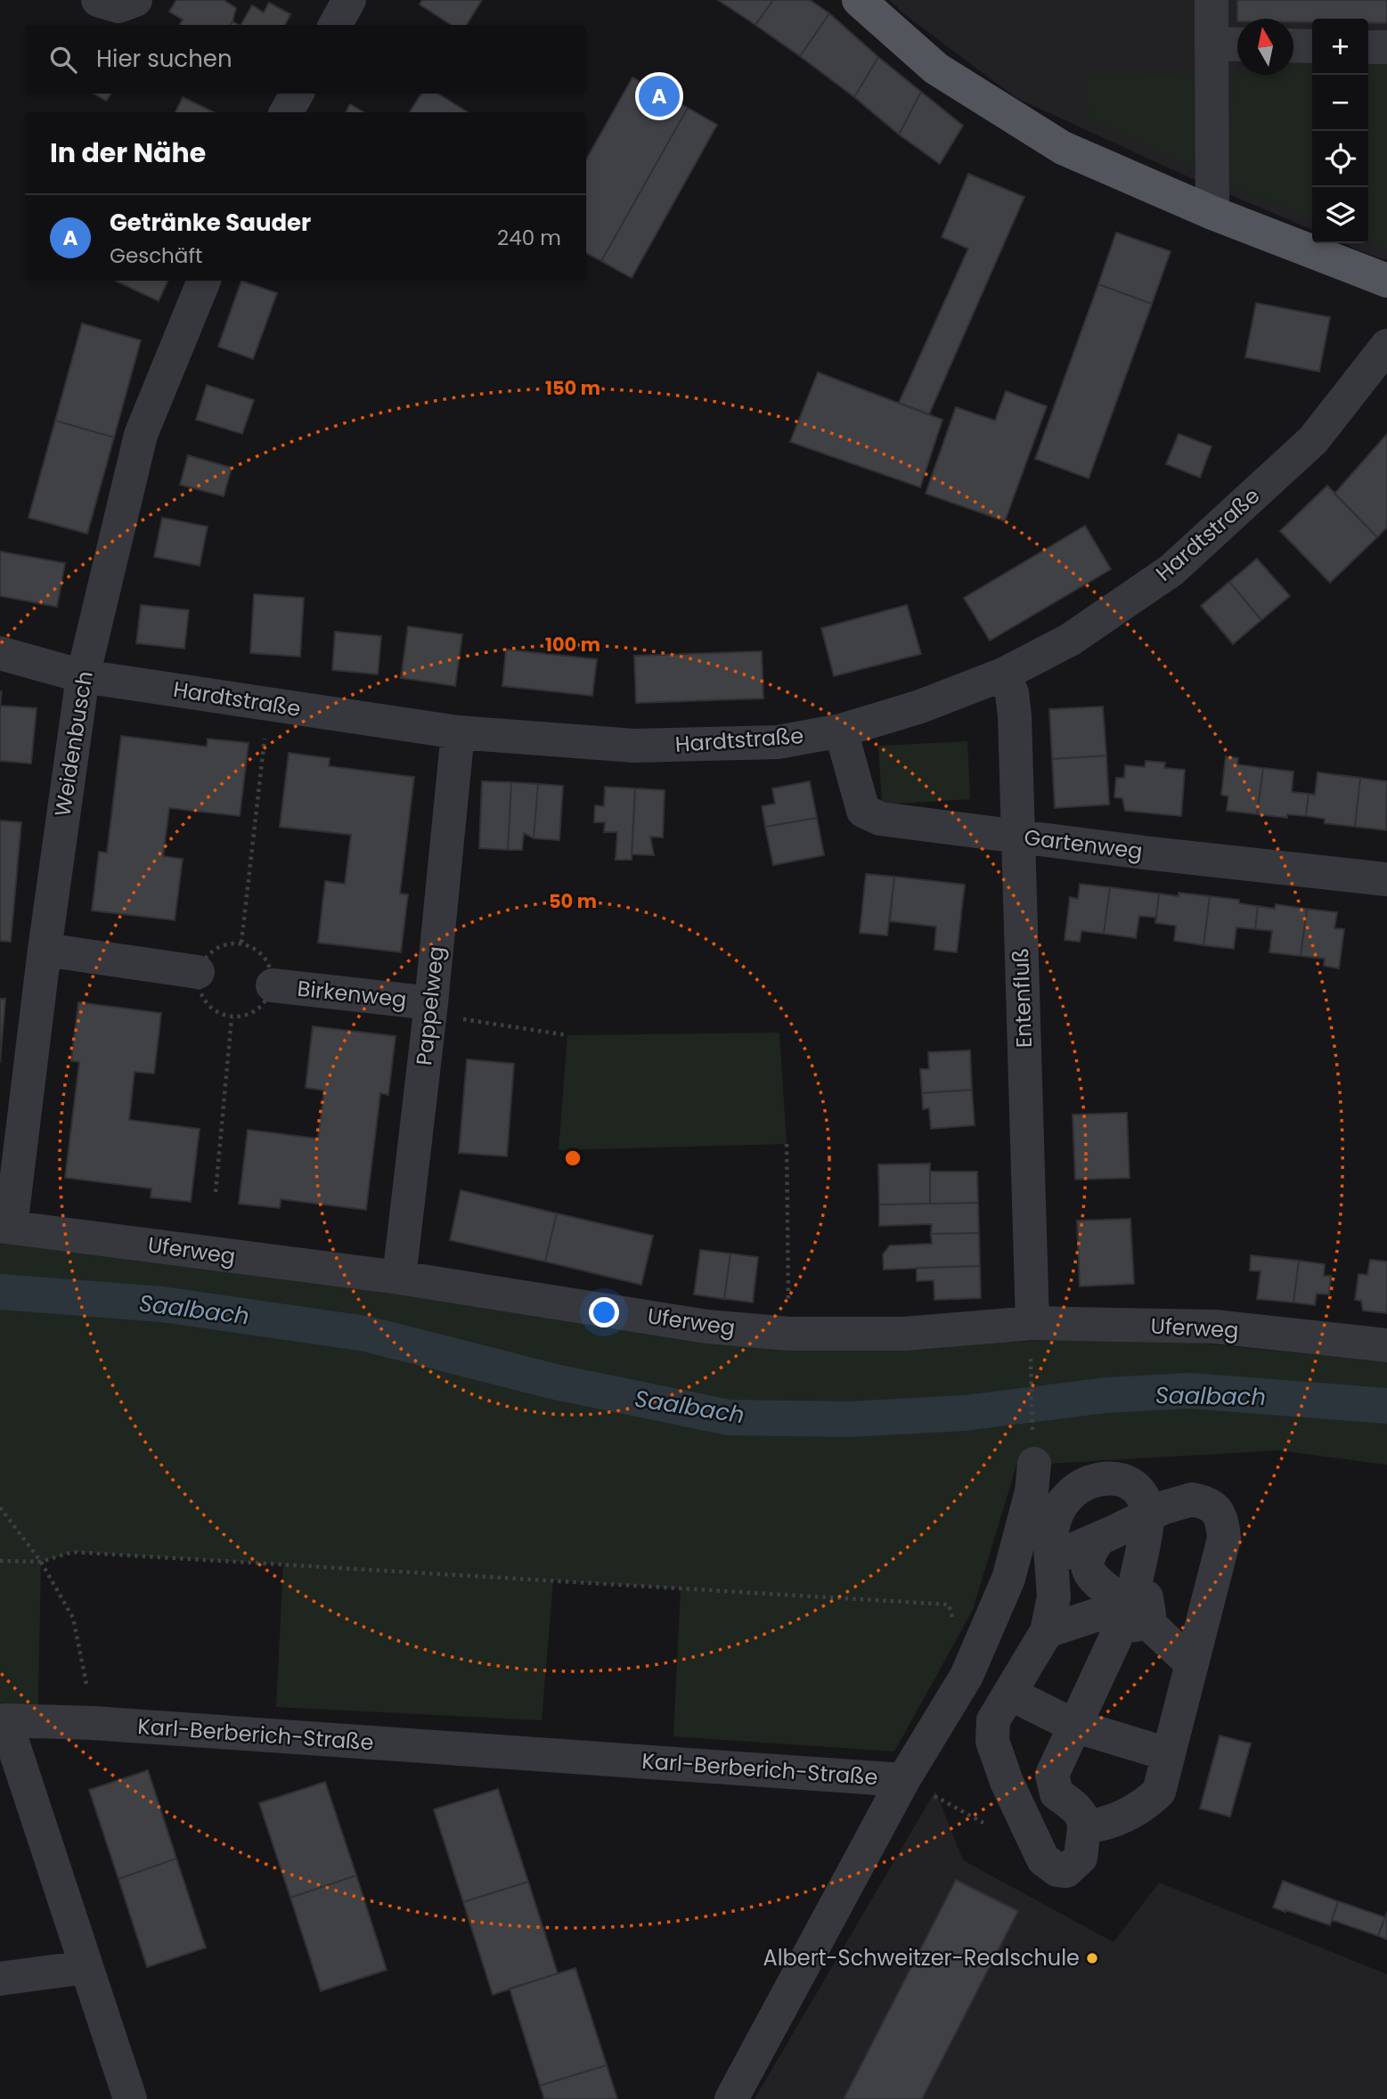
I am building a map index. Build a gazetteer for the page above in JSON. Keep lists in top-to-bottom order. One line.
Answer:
{"streets":{"street":["Hardtstraße","Weidenbusch","Gartenweg","Birkenweg","Entenfluß","Pappelweg","Uferweg","Karl-Berberich-Straße"]},"crossings":[["Hardtstraße","Weidenbusch"],["Hardtstraße","Gartenweg"],["Hardtstraße","Entenfluß"],["Hardtstraße","Pappelweg"],["Weidenbusch","Uferweg"],["Gartenweg","Entenfluß"],["Birkenweg","Pappelweg"],["Entenfluß","Uferweg"],["Pappelweg","Uferweg"]],"water":["Saalbach"],"places":["Albert-Schweitzer-Realschule"],"north":"top","page":{"map_buttons":["+","−"],"search":"Hier suchen","pins":"A","heading":"In der Nähe","list":[{"mark":"A","name":"Getränke Sauder","note":"Geschäft","value":"240 m"}]},"rings":["150 m","100 m","50 m"]}
